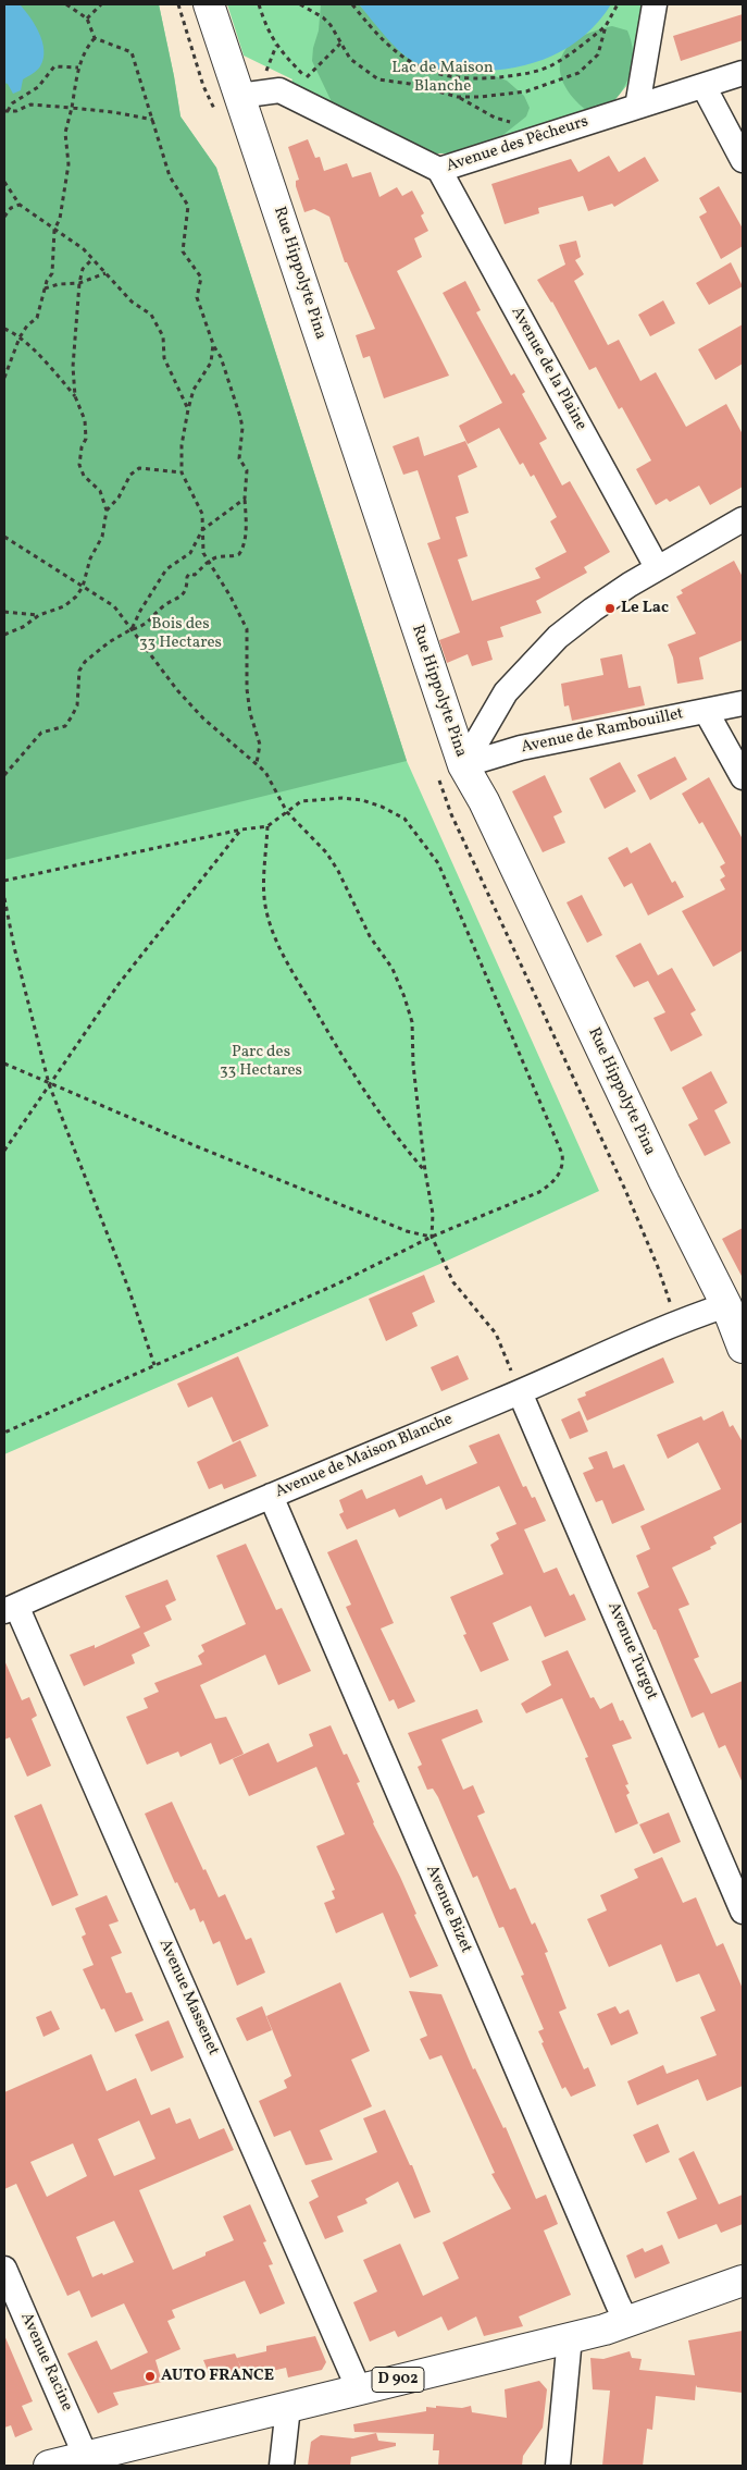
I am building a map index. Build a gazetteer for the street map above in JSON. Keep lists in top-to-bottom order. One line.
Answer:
{"streets":{"main road":["Rue Hippolyte Pina","D 902"],"street":["Avenue des Pêcheurs","Avenue de la Plaine","Avenue de Rambouillet","Avenue de Maison Blanche","Avenue Turgot","Avenue Bizet","Avenue Massenet","Avenue Racine"]},"crossings":[["Avenue des Pêcheurs","Rue Hippolyte Pina"],["Avenue des Pêcheurs","Avenue de la Plaine"],["Rue Hippolyte Pina","Avenue de Rambouillet"],["Rue Hippolyte Pina","Avenue de Maison Blanche"],["Avenue de Maison Blanche","Avenue Turgot"],["Avenue de Maison Blanche","Avenue Bizet"],["Avenue de Maison Blanche","Avenue Massenet"],["Avenue Bizet","D 902"],["Avenue Massenet","D 902"],["Avenue Racine","D 902"]],"parks":["Lac de Maison Blanche","Bois des 33 Hectares","Parc des 33 Hectares"],"places":["Le Lac","AUTO FRANCE"]}
